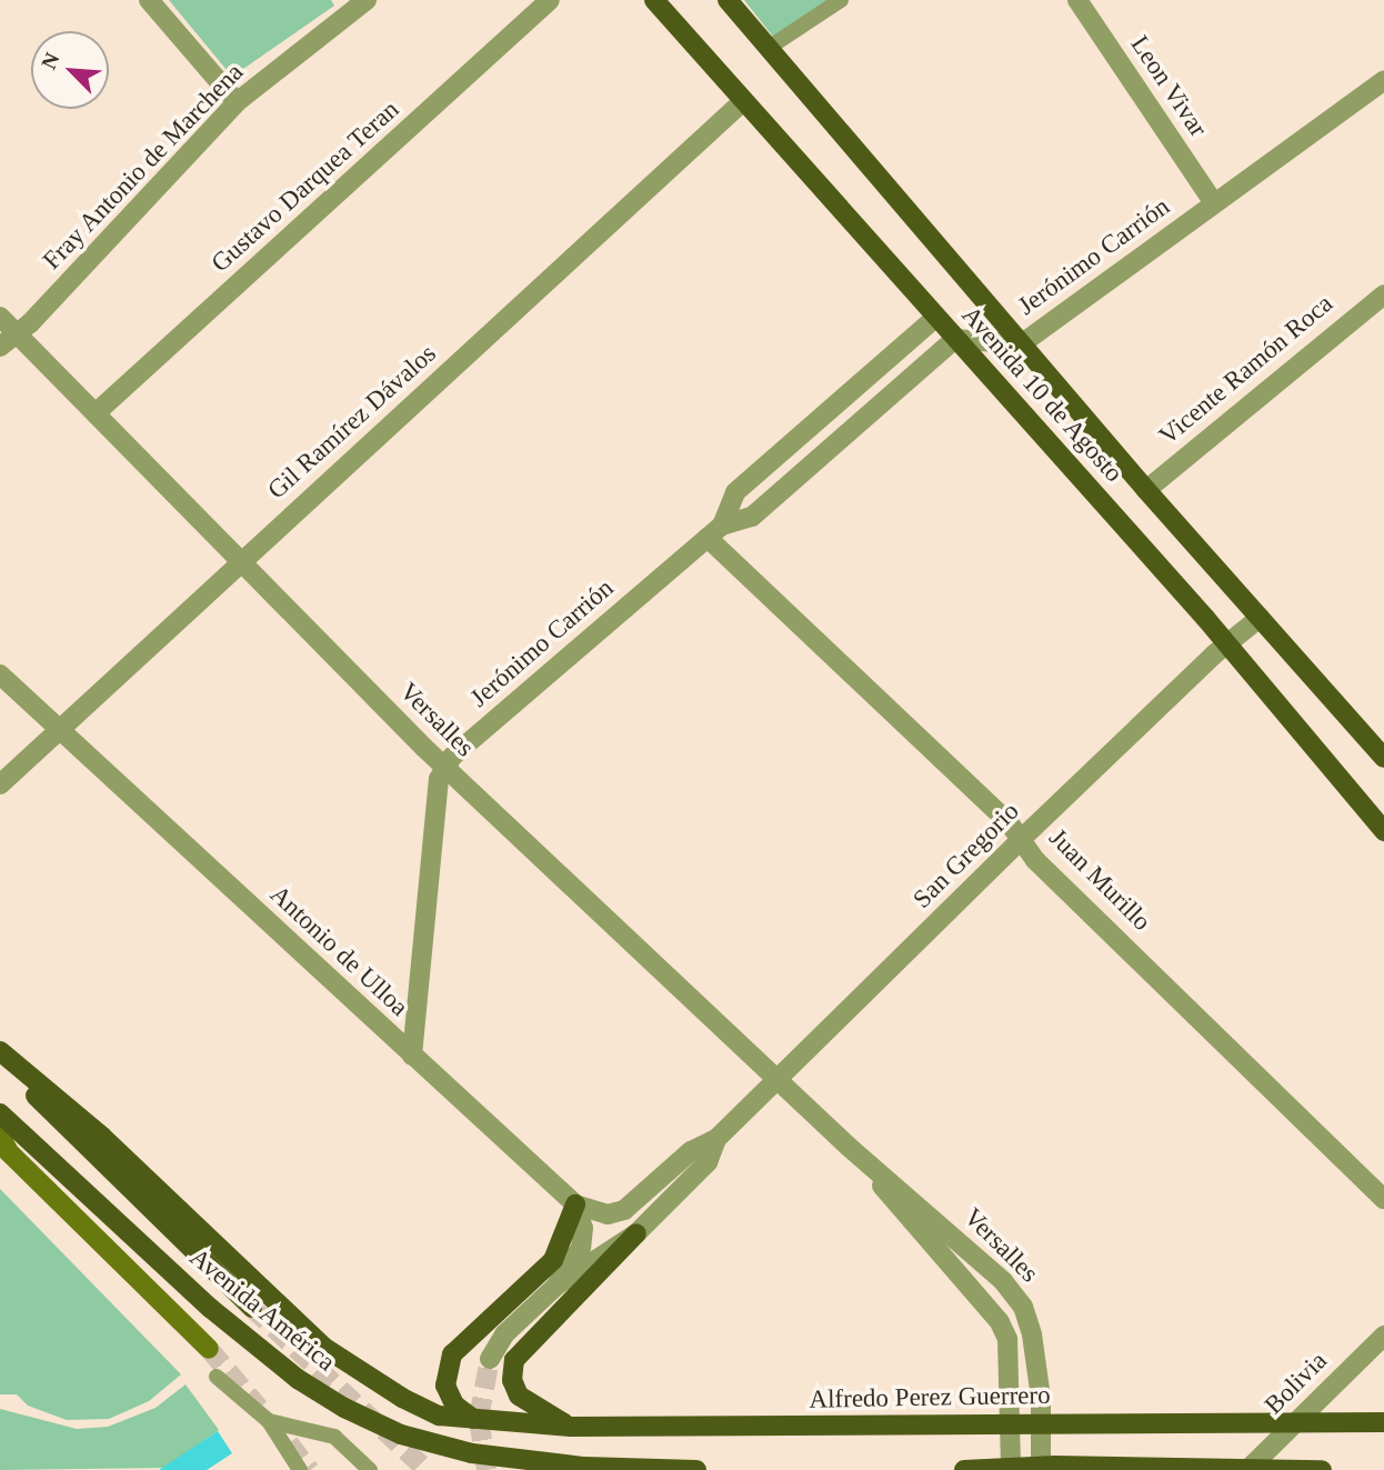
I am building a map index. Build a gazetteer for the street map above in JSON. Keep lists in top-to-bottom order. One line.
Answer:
{"streets":{"main road":["Avenida 10 de Agosto","Avenida América","Alfredo Perez Guerrero"],"street":["Leon Vivar","Fray Antonio de Marchena","Gustavo Darquea Teran","Jerónimo Carrión","Vicente Ramón Roca","Gil Ramírez Dávalos","Versalles","San Gregorio","Juan Murillo","Antonio de Ulloa","Bolivia"]},"crossings":[["Leon Vivar","Jerónimo Carrión"],["Fray Antonio de Marchena","Versalles"],["Gustavo Darquea Teran","Versalles"],["Jerónimo Carrión","Avenida 10 de Agosto"],["Jerónimo Carrión","Versalles"],["Jerónimo Carrión","Juan Murillo"],["Vicente Ramón Roca","Avenida 10 de Agosto"],["Avenida 10 de Agosto","Gil Ramírez Dávalos"],["Avenida 10 de Agosto","San Gregorio"],["Gil Ramírez Dávalos","Versalles"],["Gil Ramírez Dávalos","Antonio de Ulloa"],["Versalles","San Gregorio"],["Versalles","Alfredo Perez Guerrero"],["San Gregorio","Juan Murillo"],["San Gregorio","Antonio de Ulloa"],["Avenida América","Alfredo Perez Guerrero"],["Bolivia","Alfredo Perez Guerrero"]],"north":"top left"}
